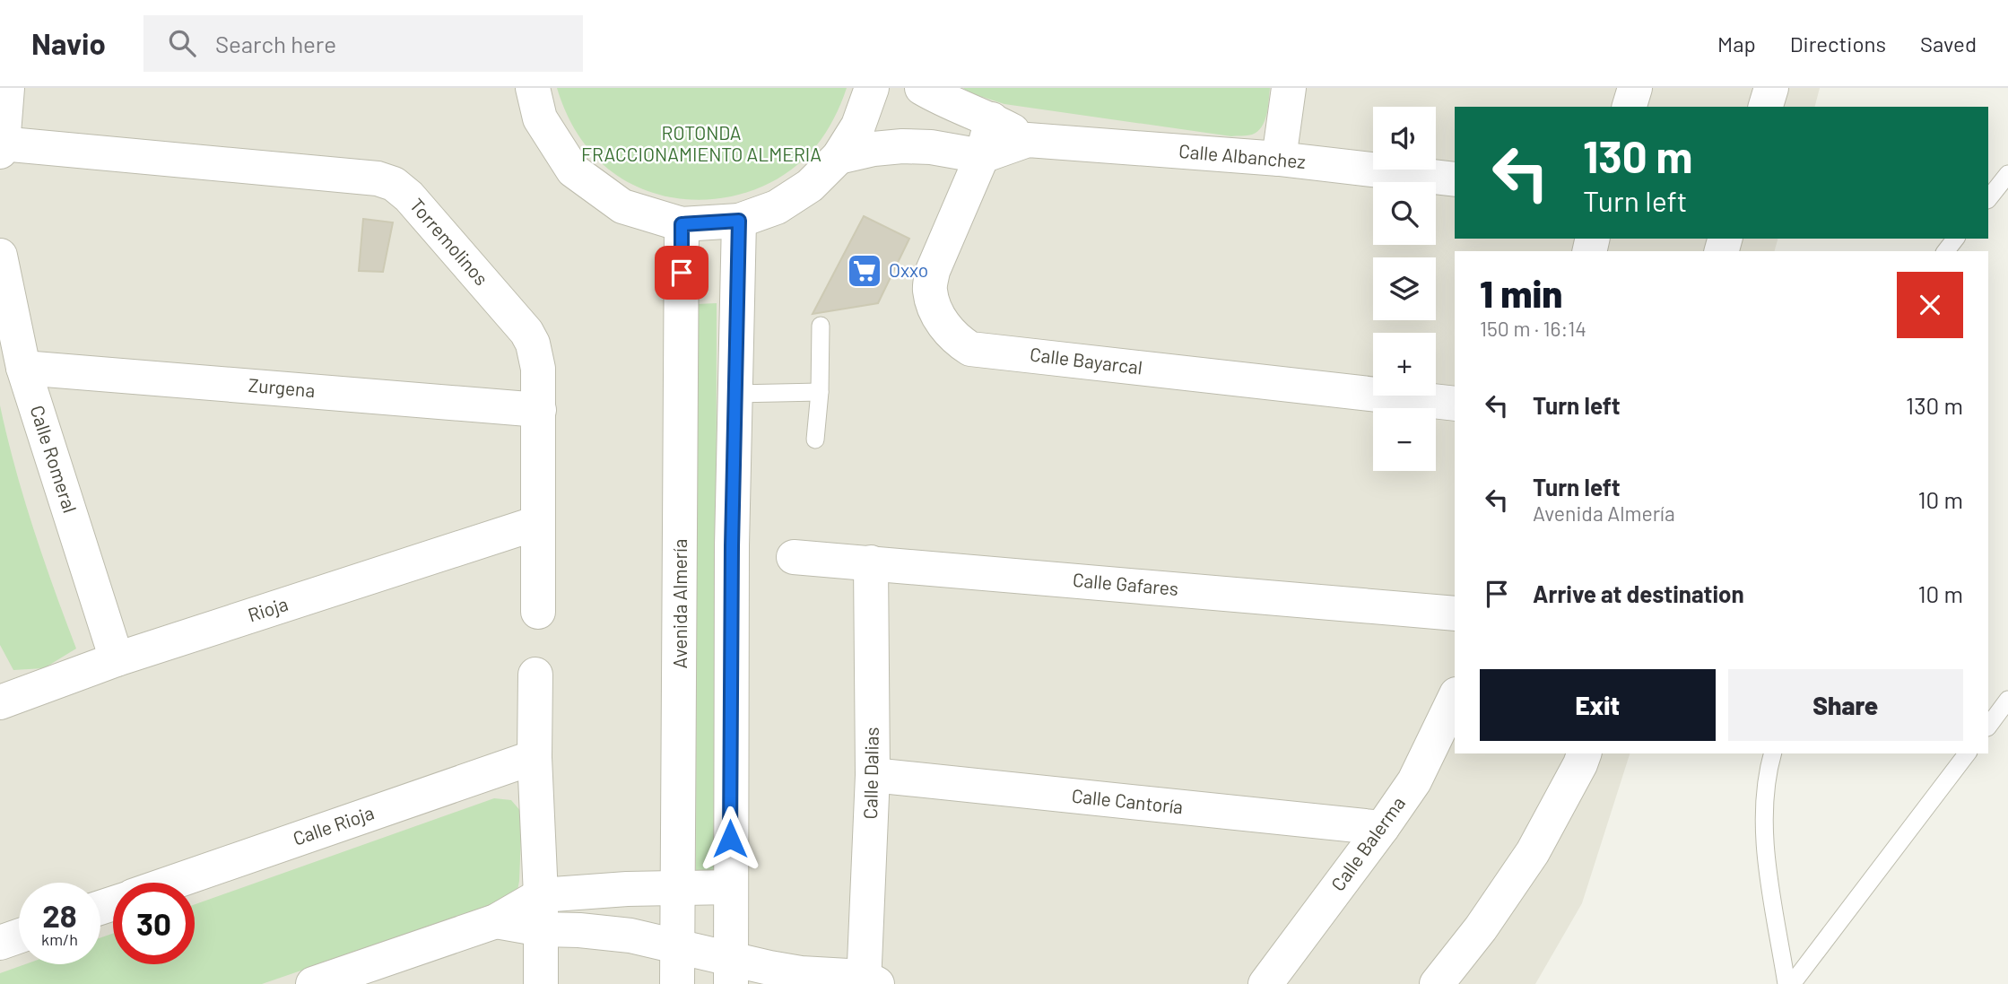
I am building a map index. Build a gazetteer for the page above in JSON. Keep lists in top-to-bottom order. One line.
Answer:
{"streets":{"street":["Calle Albanchez","Torremolinos","Calle Bayarcal","Zurgena","Calle Romeral","Calle Gafares","Avenida Almería","Rioja","Calle Dalias","Calle Cantoría","Calle Rioja","Calle Balerma"]},"crossings":[["Calle Albanchez","Calle Bayarcal"],["Torremolinos","Zurgena"],["Torremolinos","Rioja"],["Zurgena","Calle Romeral"],["Calle Romeral","Rioja"],["Calle Gafares","Calle Dalias"],["Calle Dalias","Calle Cantoría"],["Calle Cantoría","Calle Balerma"]],"parks":["ROTONDA FRACCIONAMIENTO ALMERIA"],"places":{"supermarket":["Oxxo"]},"page":{"header":"Navio","search":"Search here","nav":["Map","Directions","Saved"],"map_buttons":["+","−"],"turn":["130 m","Turn left"],"heading":["1 min","150 m · 16:14"],"list":[{"name":"Turn left","value":"130 m"},{"name":"Turn left","note":"Avenida Almería","value":"10 m"},{"name":"Arrive at destination","value":"10 m"}],"buttons":["Exit","Share"],"speed":"28 km/h","limit":"30"}}
